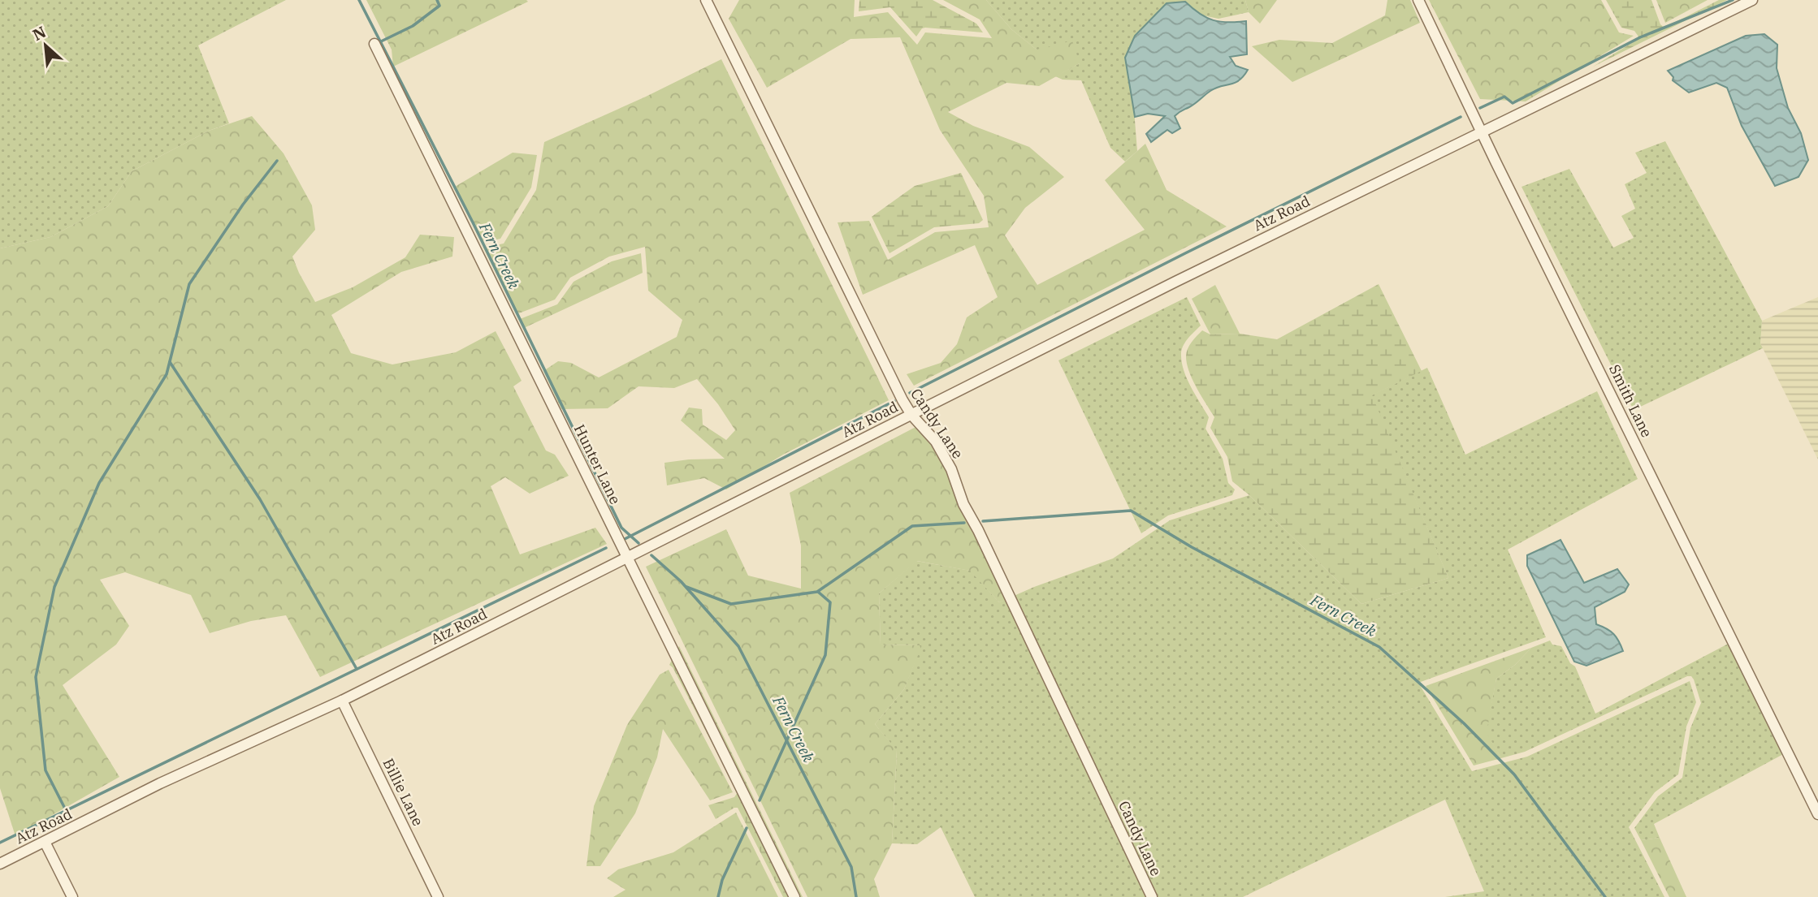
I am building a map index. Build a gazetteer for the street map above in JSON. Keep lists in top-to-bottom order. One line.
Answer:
{"streets":{"street":["Atz Road","Smith Lane","Candy Lane","Hunter Lane","Billie Lane"]},"crossings":[["Atz Road","Smith Lane"],["Atz Road","Candy Lane"],["Atz Road","Hunter Lane"],["Atz Road","Billie Lane"]],"water":["Fern Creek"],"north":"top left"}
